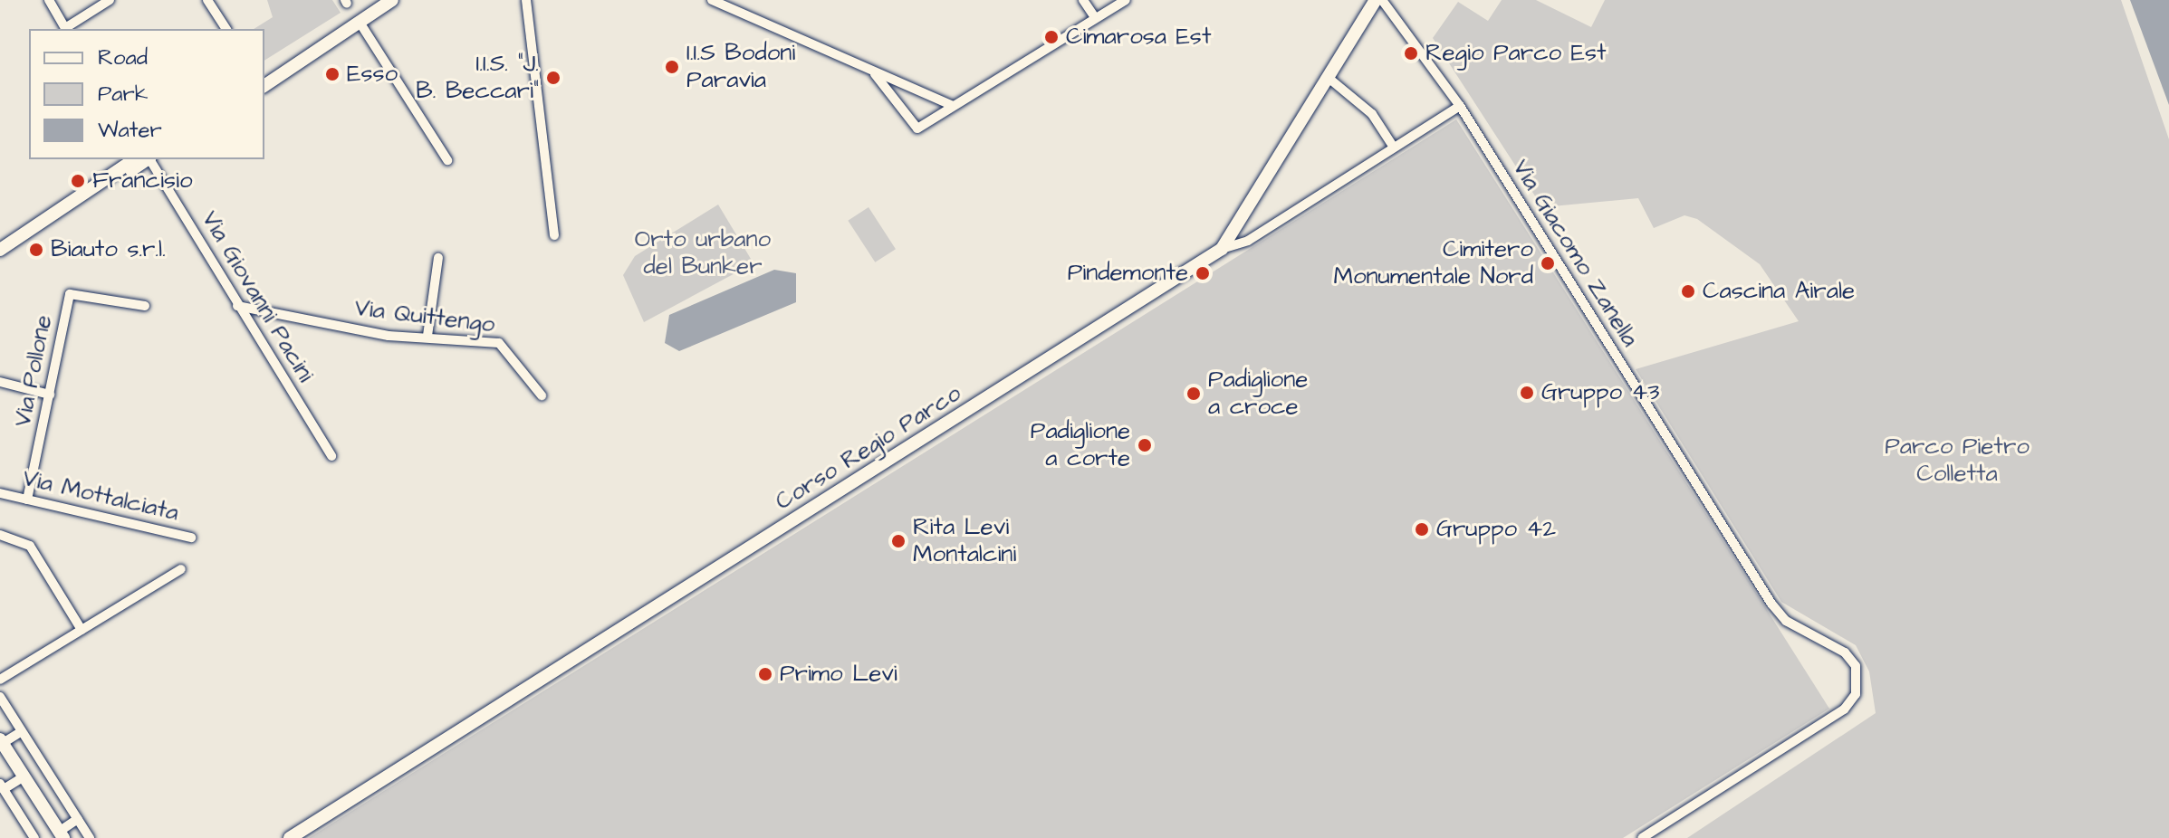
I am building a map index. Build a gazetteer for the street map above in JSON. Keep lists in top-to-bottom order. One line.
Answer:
{"streets":{"street":["Via Giacomo Zanella","Via Giovanni Pacini","Via Quittengo","Via Pollone","Corso Regio Parco","Via Mottalciata"]},"crossings":[["Via Giovanni Pacini","Via Quittengo"],["Via Pollone","Via Mottalciata"]],"parks":["Orto urbano del Bunker","Parco Pietro Colletta"],"places":["Cimarosa Est","Regio Parco Est","I.I.S Bodoni Paravia","Esso","I.I.S. \"J. B. Beccari\"","Francisio","Biauto s.r.l.","Cimitero Monumentale Nord","Pindemonte","Cascina Airale","Gruppo 43","Padiglione a croce","Padiglione a corte","Gruppo 42","Rita Levi Montalcini","Primo Levi"],"legend":["Road","Park","Water"]}
